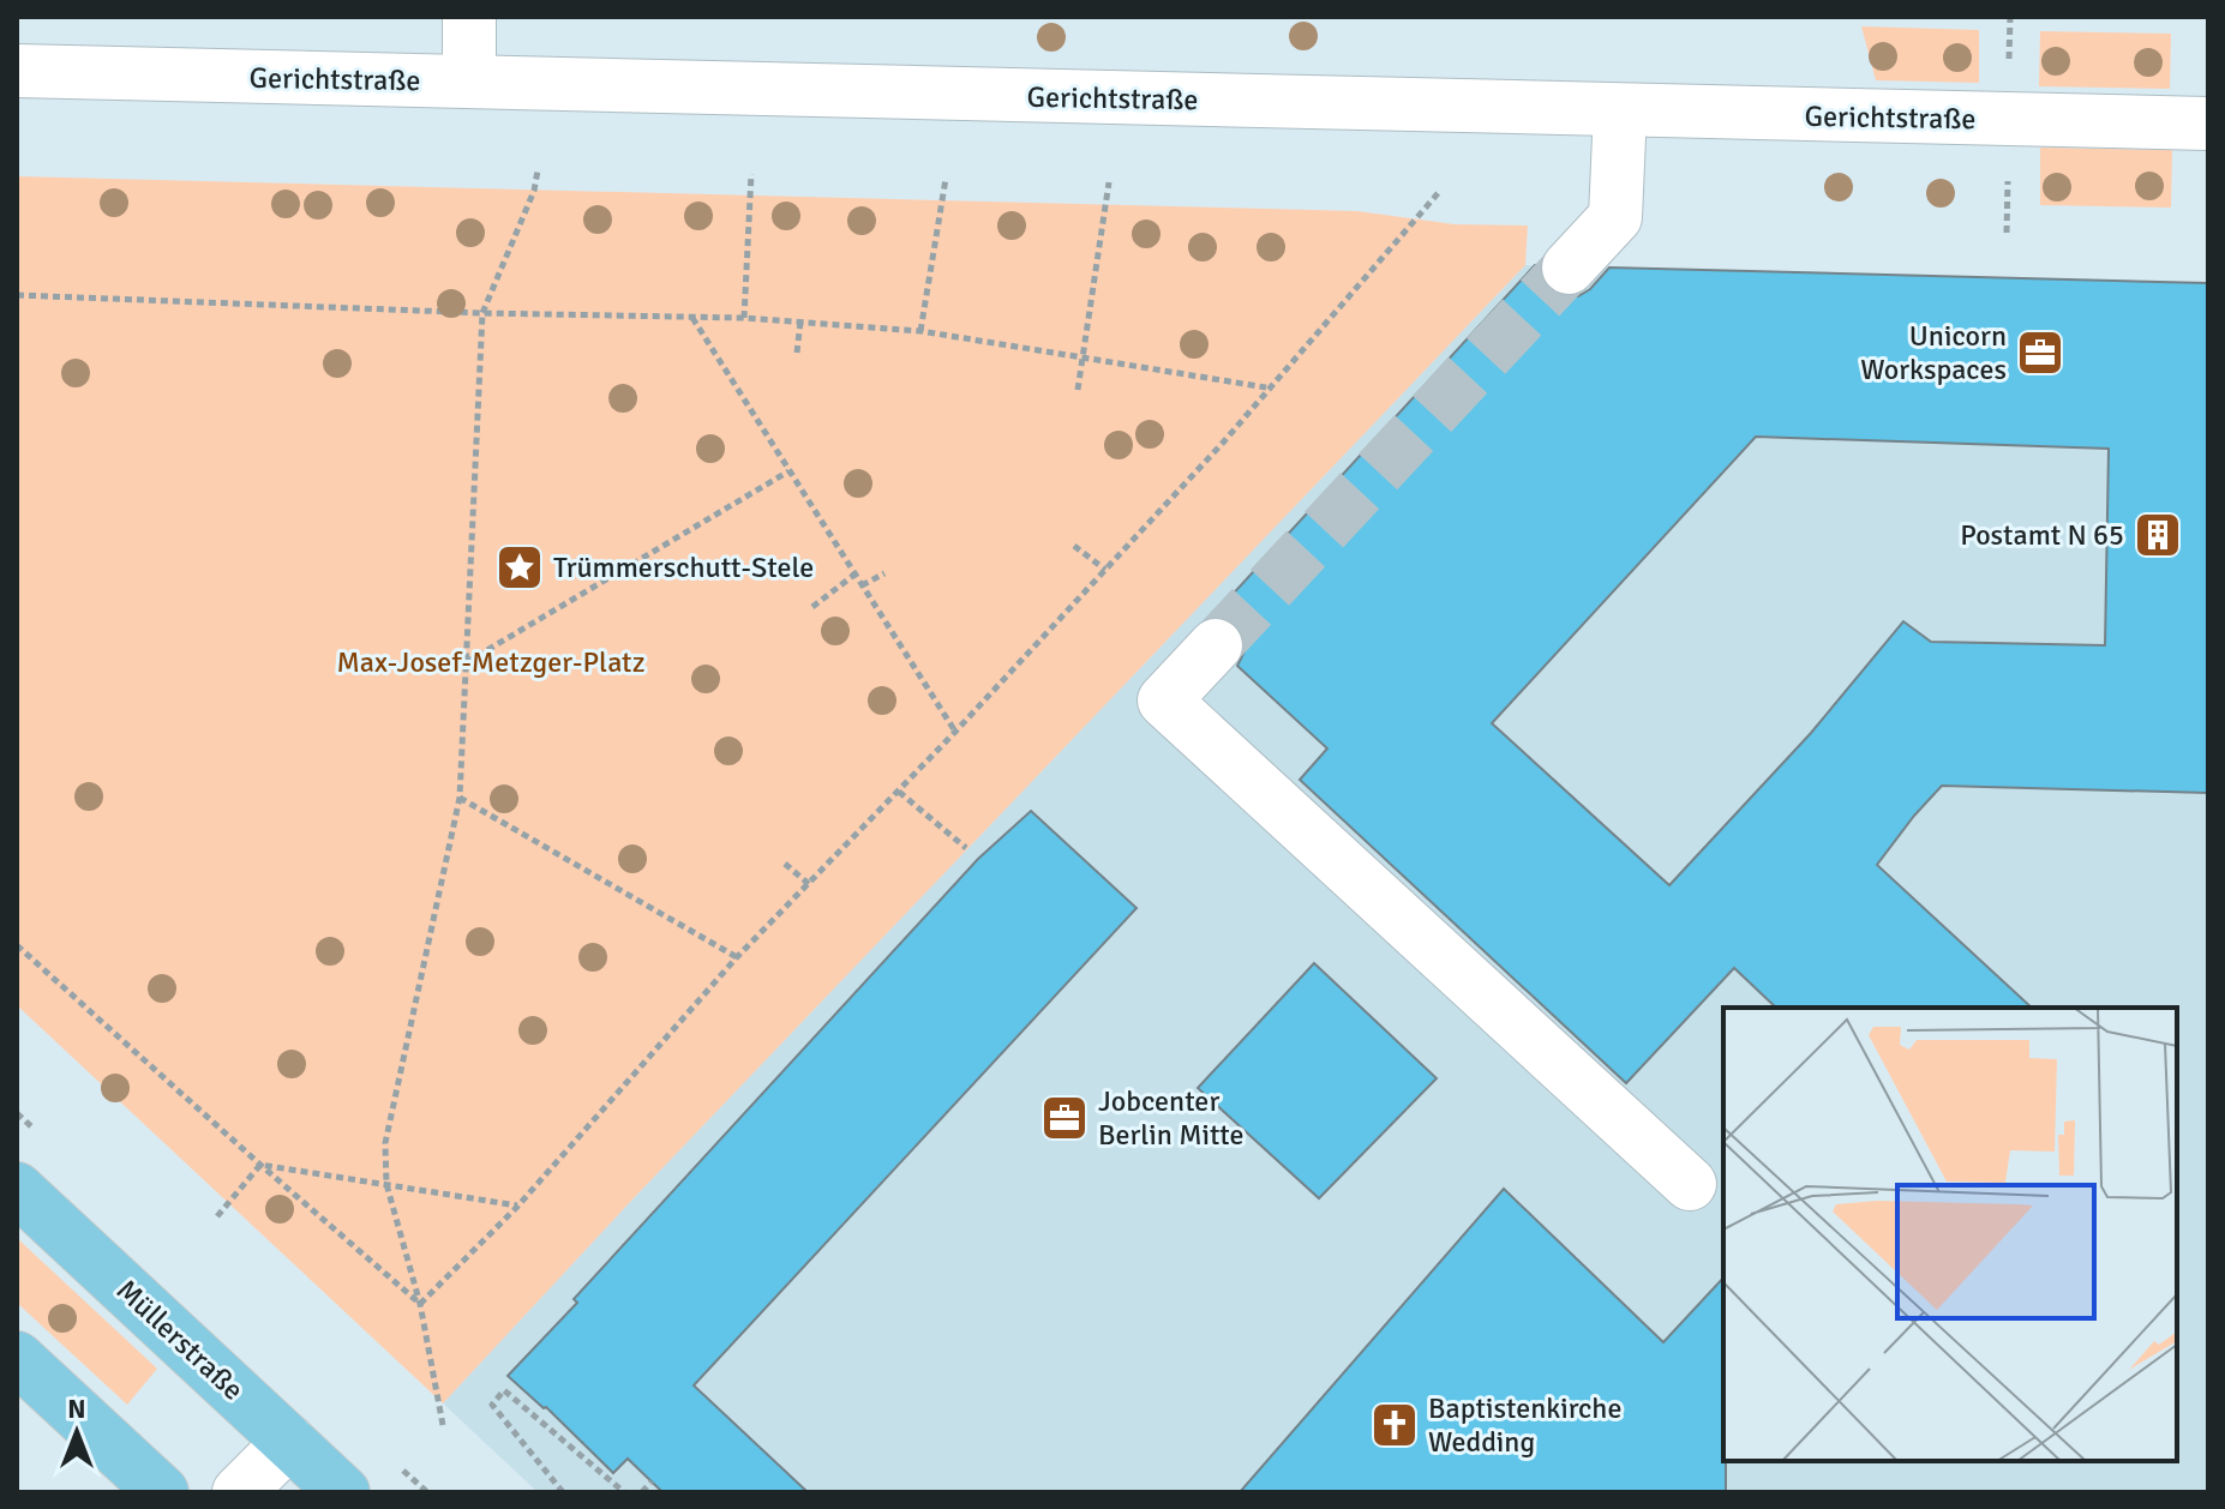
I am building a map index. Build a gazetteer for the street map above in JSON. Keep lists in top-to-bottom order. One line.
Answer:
{"streets":{"main road":["Müllerstraße"],"street":["Gerichtstraße"]},"parks":["Max-Josef-Metzger-Platz"],"places":{"office":["Unicorn Workspaces","Jobcenter Berlin Mitte"],"building":["Postamt N 65"],"place":["Trümmerschutt-Stele"],"church":["Baptistenkirche Wedding"]},"north":"top"}
